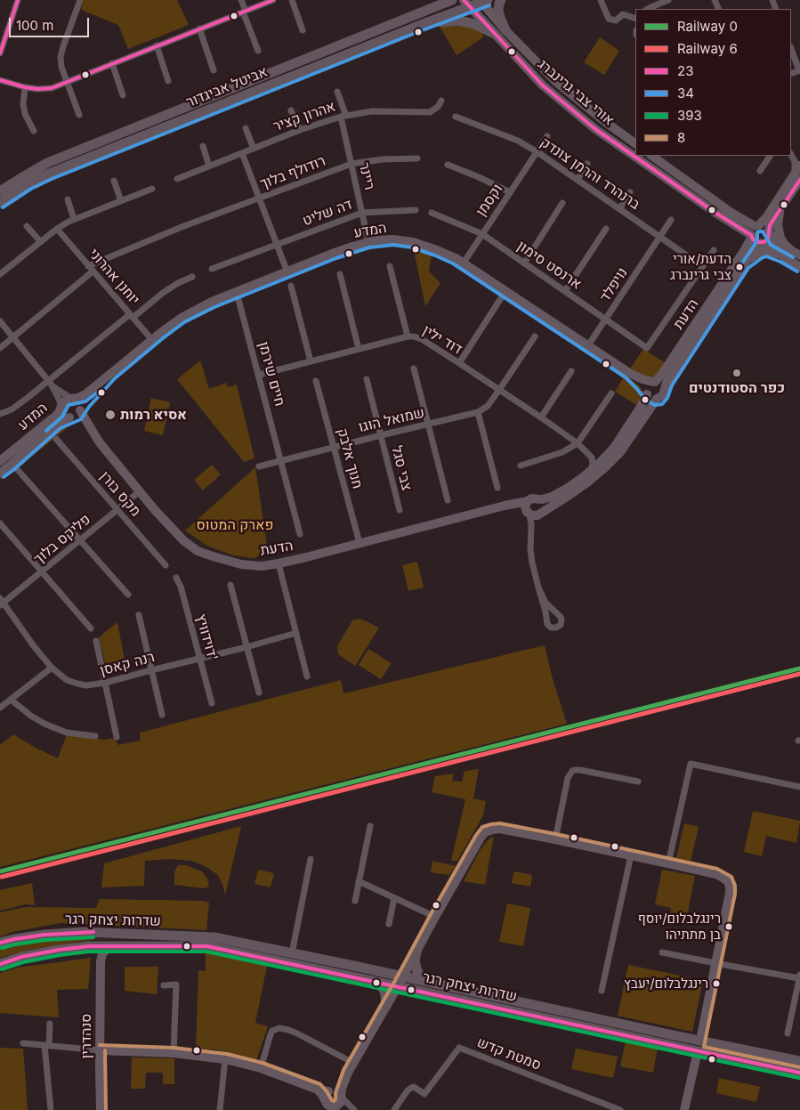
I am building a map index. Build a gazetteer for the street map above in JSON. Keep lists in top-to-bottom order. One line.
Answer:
{"streets":{"main road":["אביטל אביגדור","שדרות יצחק רגר"],"street":["אורי צבי גרינברג","אהרון קציר","רודולף בלוך","ברנהרד והרמן צונדק","ריינר","וקסמן","דה שליט","המדע","ארנסט סימון","יוחנן אהרוני","נויפלד","הדעת","דוד ילין","חיים שירמן","שמואל הוגו","חנוך אלבק","צבי סגל","מקס בורן","פליקס בלוך","דוידוויץ'","רנה קאסן","סנהדרין","סמטת קדש"]},"crossings":[["אביטל אביגדור","אורי צבי גרינברג"],["אורי צבי גרינברג","הדעת"],["אהרון קציר","ריינר"],["רודולף בלוך","ריינר"],["רודולף בלוך","יוחנן אהרוני"],["ברנהרד והרמן צונדק","וקסמן"],["ברנהרד והרמן צונדק","ארנסט סימון"],["ברנהרד והרמן צונדק","נויפלד"],["ריינר","דה שליט"],["ריינר","המדע"],["וקסמן","המדע"],["וקסמן","ארנסט סימון"],["המדע","יוחנן אהרוני"],["המדע","נויפלד"],["המדע","הדעת"],["המדע","חיים שירמן"],["ארנסט סימון","נויפלד"],["הדעת","חנוך אלבק"],["הדעת","פליקס בלוך"],["דוד ילין","חיים שירמן"],["דוד ילין","שמואל הוגו"],["חיים שירמן","שמואל הוגו"],["שמואל הוגו","חנוך אלבק"],["שמואל הוגו","צבי סגל"],["מקס בורן","פליקס בלוך"],["פליקס בלוך","רנה קאסן"],["דוידוויץ'","רנה קאסן"],["שדרות יצחק רגר","סנהדרין"]],"parks":["פארק המטוס"],"places":["הדעת/אורי צבי גרינברג","כפר הסטודנטים","אסיא רמות","רינגלבלום/יוסף בן מתתיהו","רינגלבלום/יעבץ"],"lines":["transit line 23","transit line 34","rail line 0","rail line 6","transit line 8","transit line 393"],"legend":["Railway 0","Railway 6","23","34","393","8"],"scale_bar":"100 m"}
